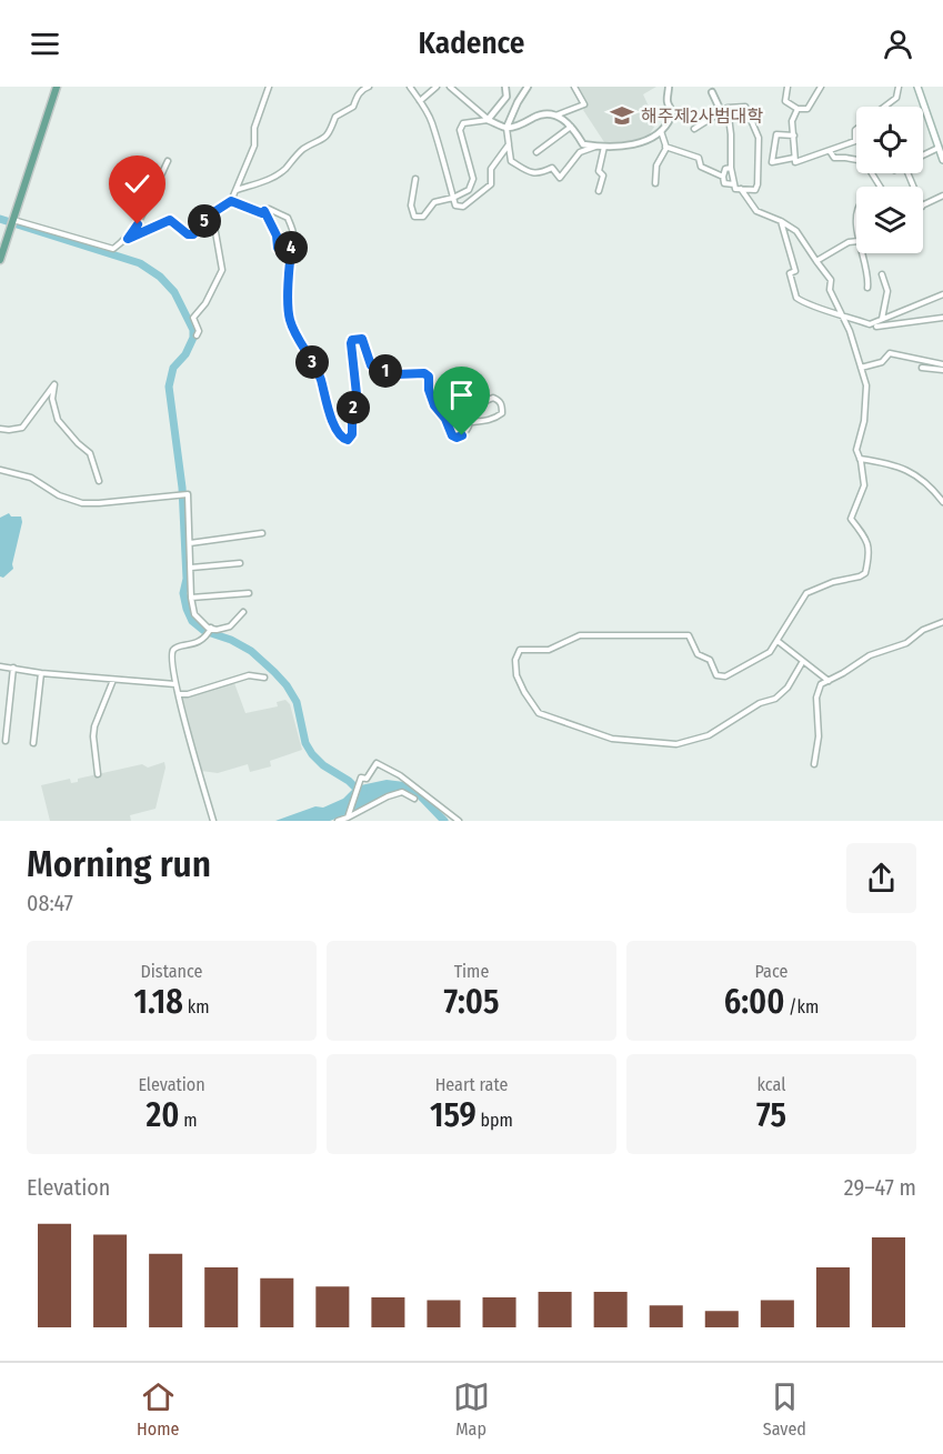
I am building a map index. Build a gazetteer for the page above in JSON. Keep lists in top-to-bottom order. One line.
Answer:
{"places":{"school or university":["해주제2사범대학"]},"page":{"header":"Kadence","pins":["5","4","3","1","2"],"heading":["Morning run","08:47"],"stats":[["Distance","1.18 km"],["Time","7:05"],["Pace","6:00 /km"],["Elevation","20 m"],["Heart rate","159 bpm"],["kcal","75"]],"chart":["Elevation","29–47 m"],"tabs":["Home","Map","Saved"]}}
